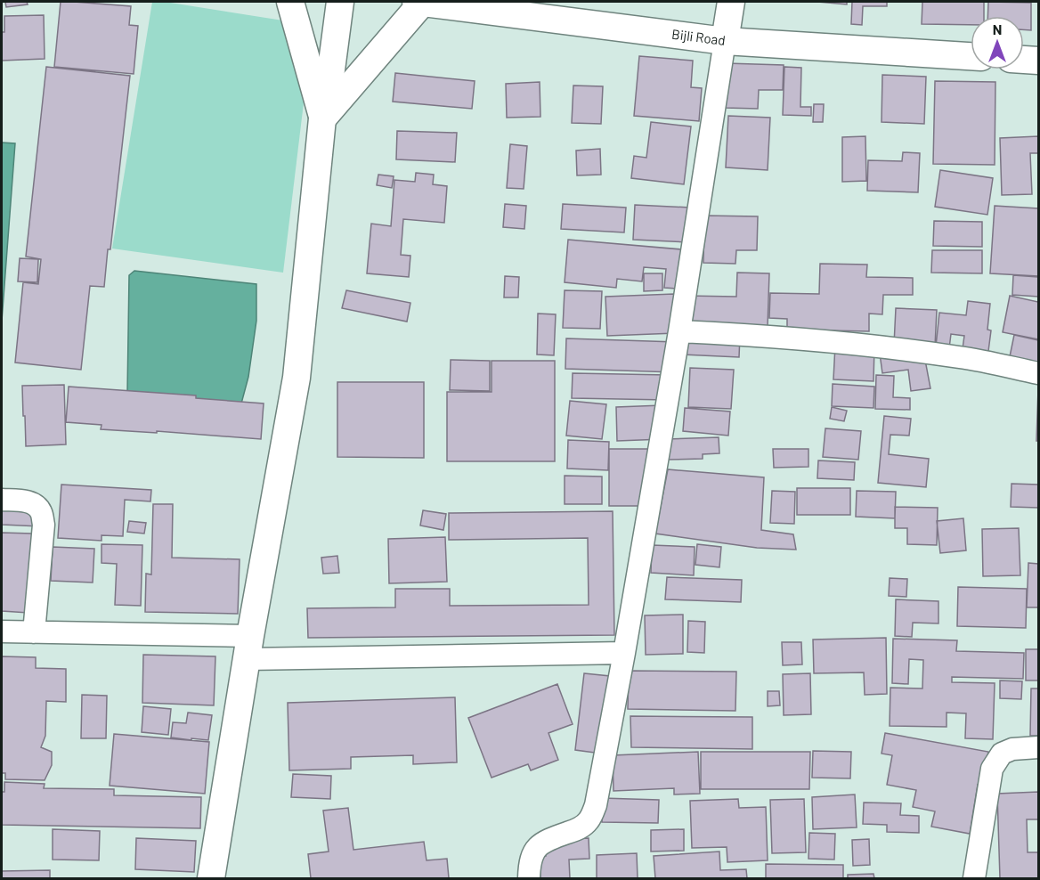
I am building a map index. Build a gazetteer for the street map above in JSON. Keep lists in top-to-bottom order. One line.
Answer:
{"streets":{"street":["Bijli Road"]},"north":"top"}
